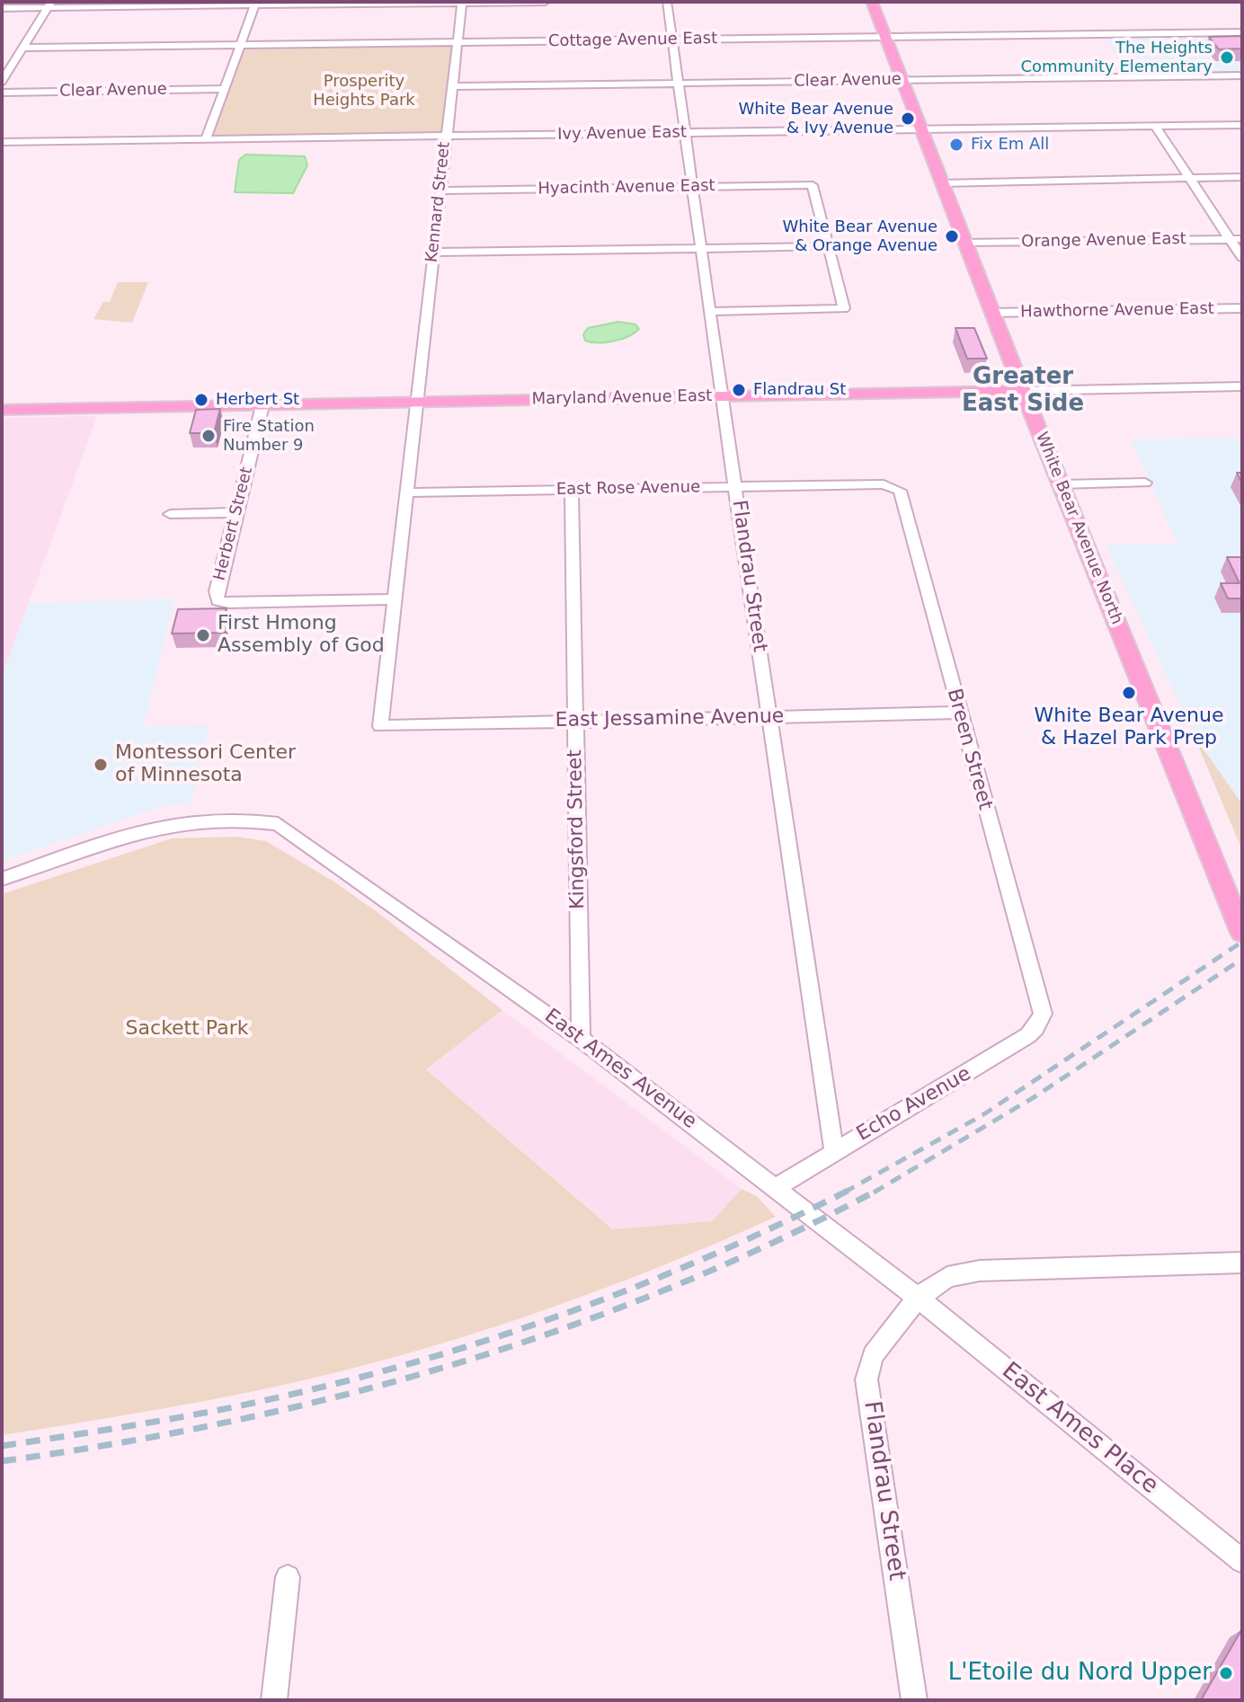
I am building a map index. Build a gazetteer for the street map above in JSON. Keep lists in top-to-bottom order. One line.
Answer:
{"streets":{"main road":["Maryland Avenue East","White Bear Avenue North"],"street":["Cottage Avenue East","Clear Avenue","Ivy Avenue East","Hyacinth Avenue East","Kennard Street","Orange Avenue East","Hawthorne Avenue East","East Rose Avenue","Herbert Street","Flandrau Street","East Jessamine Avenue","Breen Street","Kingsford Street","East Ames Avenue","Echo Avenue","East Ames Place"]},"crossings":[["Cottage Avenue East","Kennard Street"],["Cottage Avenue East","White Bear Avenue North"],["Cottage Avenue East","Flandrau Street"],["Clear Avenue","Kennard Street"],["Clear Avenue","White Bear Avenue North"],["Clear Avenue","Flandrau Street"],["Ivy Avenue East","Kennard Street"],["Ivy Avenue East","White Bear Avenue North"],["Ivy Avenue East","Flandrau Street"],["Hyacinth Avenue East","Kennard Street"],["Hyacinth Avenue East","Flandrau Street"],["Kennard Street","Maryland Avenue East"],["Kennard Street","East Rose Avenue"],["Kennard Street","Herbert Street"],["Kennard Street","East Jessamine Avenue"],["Orange Avenue East","White Bear Avenue North"],["Hawthorne Avenue East","White Bear Avenue North"],["Maryland Avenue East","Herbert Street"],["Maryland Avenue East","White Bear Avenue North"],["Maryland Avenue East","Flandrau Street"],["East Rose Avenue","Flandrau Street"],["East Rose Avenue","Breen Street"],["East Rose Avenue","Kingsford Street"],["Flandrau Street","East Jessamine Avenue"],["Flandrau Street","East Ames Avenue"],["Flandrau Street","Echo Avenue"],["Flandrau Street","East Ames Place"],["East Jessamine Avenue","Breen Street"],["East Jessamine Avenue","Kingsford Street"],["Breen Street","Echo Avenue"],["Kingsford Street","East Ames Avenue"],["East Ames Avenue","Echo Avenue"],["East Ames Avenue","East Ames Place"]],"districts":["Greater East Side"],"parks":["Prosperity Heights Park","Sackett Park"],"places":["The Heights Community Elementary","White Bear Avenue & Ivy Avenue","Fix Em All","White Bear Avenue & Orange Avenue","Flandrau St","Herbert St","Fire Station Number 9","First Hmong Assembly of God","White Bear Avenue & Hazel Park Prep","Montessori Center of Minnesota","L'Etoile du Nord Upper"]}
